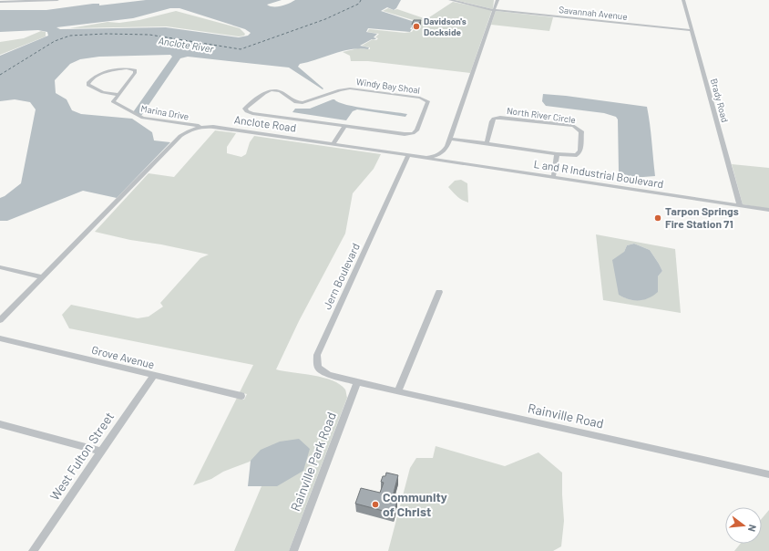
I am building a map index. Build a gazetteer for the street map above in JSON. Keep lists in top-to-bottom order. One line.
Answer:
{"streets":{"street":["Savannah Avenue","Windy Bay Shoal","Brady Road","Marina Drive","North River Circle","Anclote Road","L and R Industrial Boulevard","Jern Boulevard","Grove Avenue","Rainville Road","West Fulton Street","Rainville Park Road"]},"crossings":[["Savannah Avenue","Brady Road"],["Savannah Avenue","Anclote Road"],["Brady Road","L and R Industrial Boulevard"],["Marina Drive","Anclote Road"],["North River Circle","Anclote Road"],["Anclote Road","L and R Industrial Boulevard"],["Anclote Road","Jern Boulevard"],["Jern Boulevard","Rainville Road"],["Jern Boulevard","Rainville Park Road"],["Grove Avenue","West Fulton Street"],["Rainville Road","Rainville Park Road"]],"water":["Anclote River"],"places":["Davidson's Dockside","Tarpon Springs Fire Station 71","Community of Christ"],"north":"right"}
